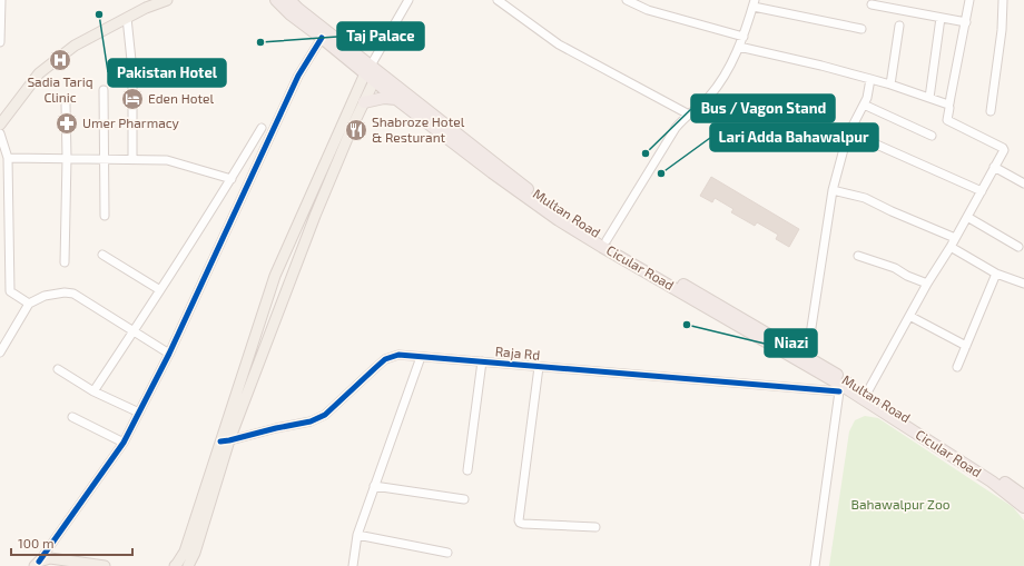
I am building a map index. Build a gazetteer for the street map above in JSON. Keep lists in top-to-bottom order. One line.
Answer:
{"streets":{"highway":["Multan Road","Cicular Road"],"street":["Raja Rd"]},"crossings":[["Multan Road","Cicular Road"],["Multan Road","Raja Rd"],["Cicular Road","Raja Rd"]],"parks":["Bahawalpur Zoo"],"places":{"other":["Pakistan Hotel","Taj Palace","Bus / Vagon Stand","Lari Adda Bahawalpur","Niazi"],"hospital":["Sadia Tariq Clinic"],"hotel":["Eden Hotel"],"pharmacy":["Umer Pharmacy"],"restaurant":["Shabroze Hotel & Resturant"]},"scale_bar":"100 m"}
